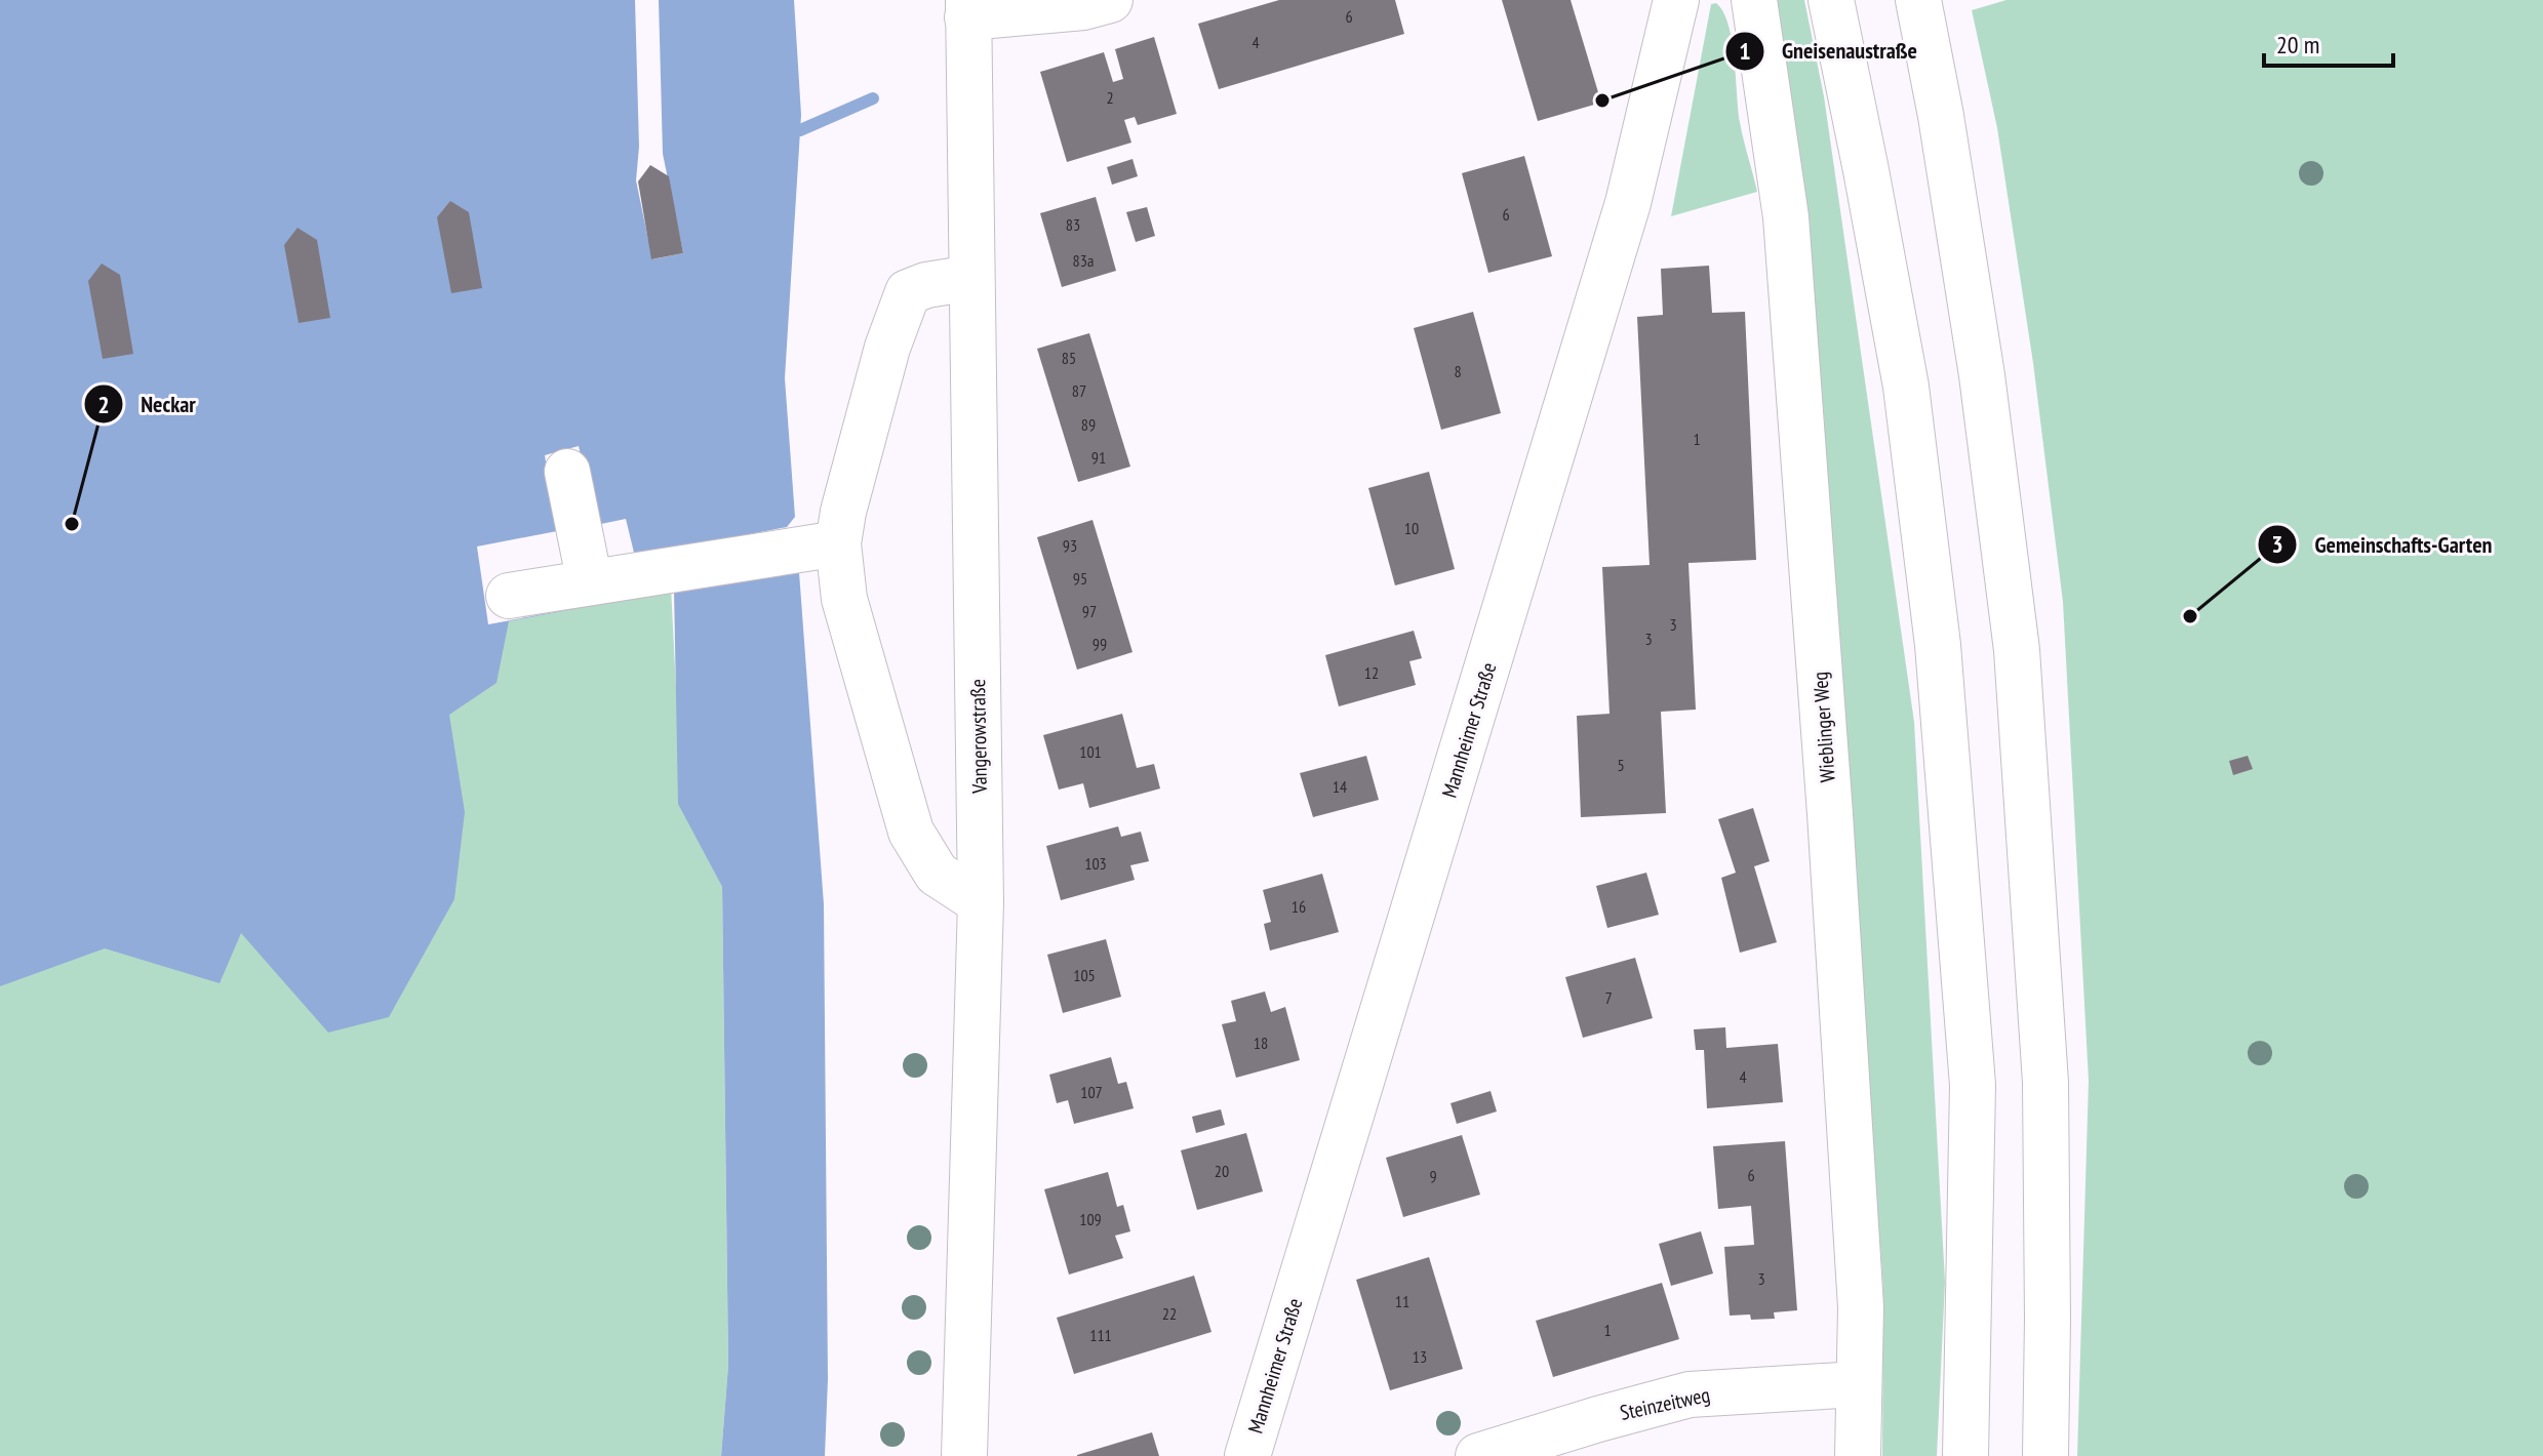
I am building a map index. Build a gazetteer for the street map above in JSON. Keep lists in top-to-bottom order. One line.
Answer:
{"streets":{"main road":["Wieblinger Weg","Mannheimer Straße","Vangerowstraße","Steinzeitweg"]},"crossings":[["Wieblinger Weg","Steinzeitweg"]],"places":["Gneisenaustraße","Neckar","Gemeinschafts-Garten"],"house_numbers":["6","4","2","6","83","83a","85","8","87","89","1","91","10","93","95","97","3","3","99","12","101","5","14","103","16","105","7","18","4","107","20","6","9","109","3","11","22","1","111","13"],"scale_bar":"20 m"}
